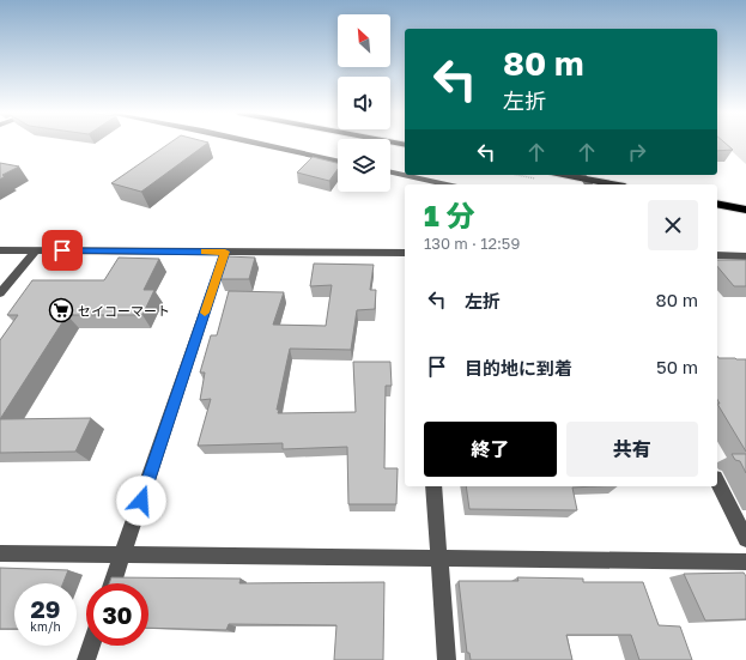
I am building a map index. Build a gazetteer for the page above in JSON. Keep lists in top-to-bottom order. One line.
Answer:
{"places":{"supermarket":["セイコーマート"]},"north":"top left","page":{"turn":["80 m","左折"],"heading":["1 分","130 m · 12:59"],"list":[{"name":"左折","value":"80 m"},{"name":"目的地に到着","value":"50 m"}],"buttons":["終了","共有"],"speed":"29 km/h","limit":"30"}}
